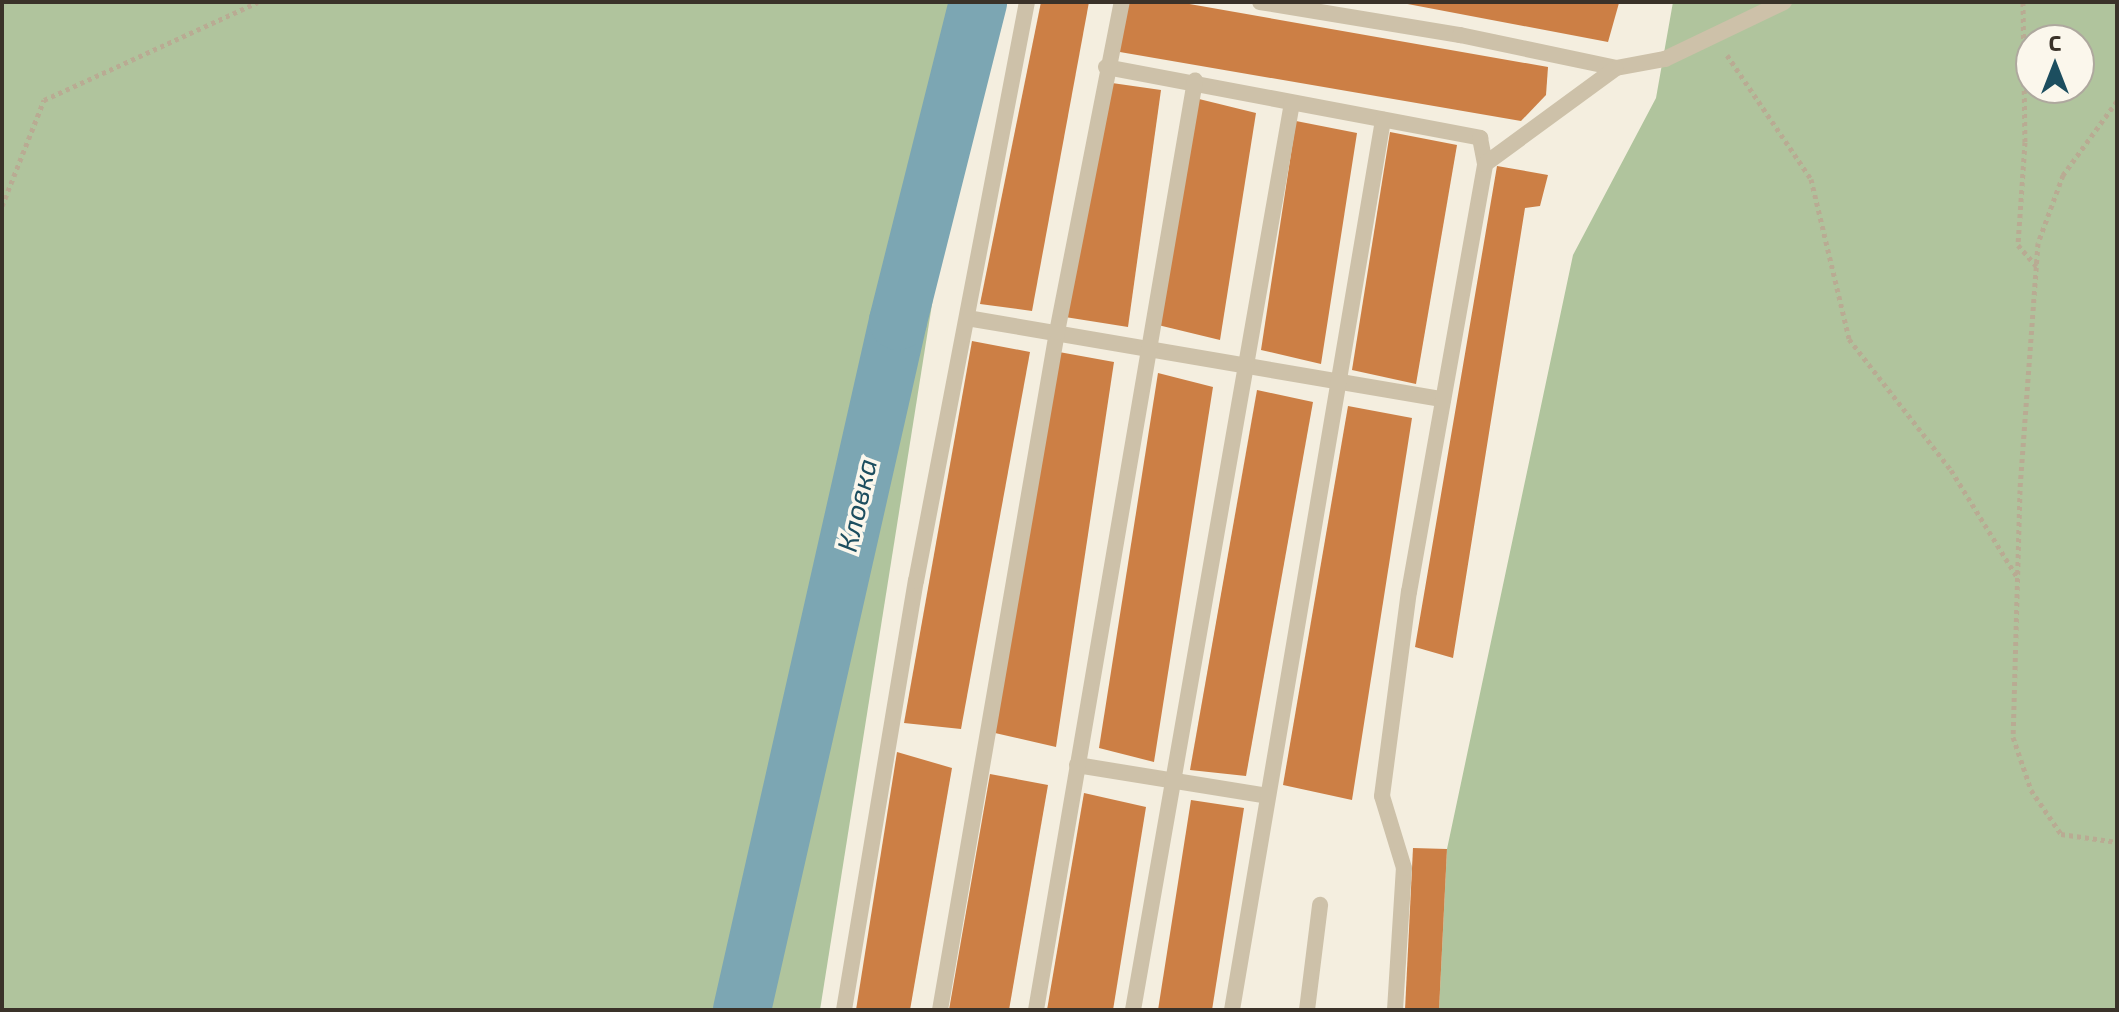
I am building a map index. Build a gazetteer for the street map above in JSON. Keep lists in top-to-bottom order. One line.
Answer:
{"water":["Кловка"],"north":"top"}
